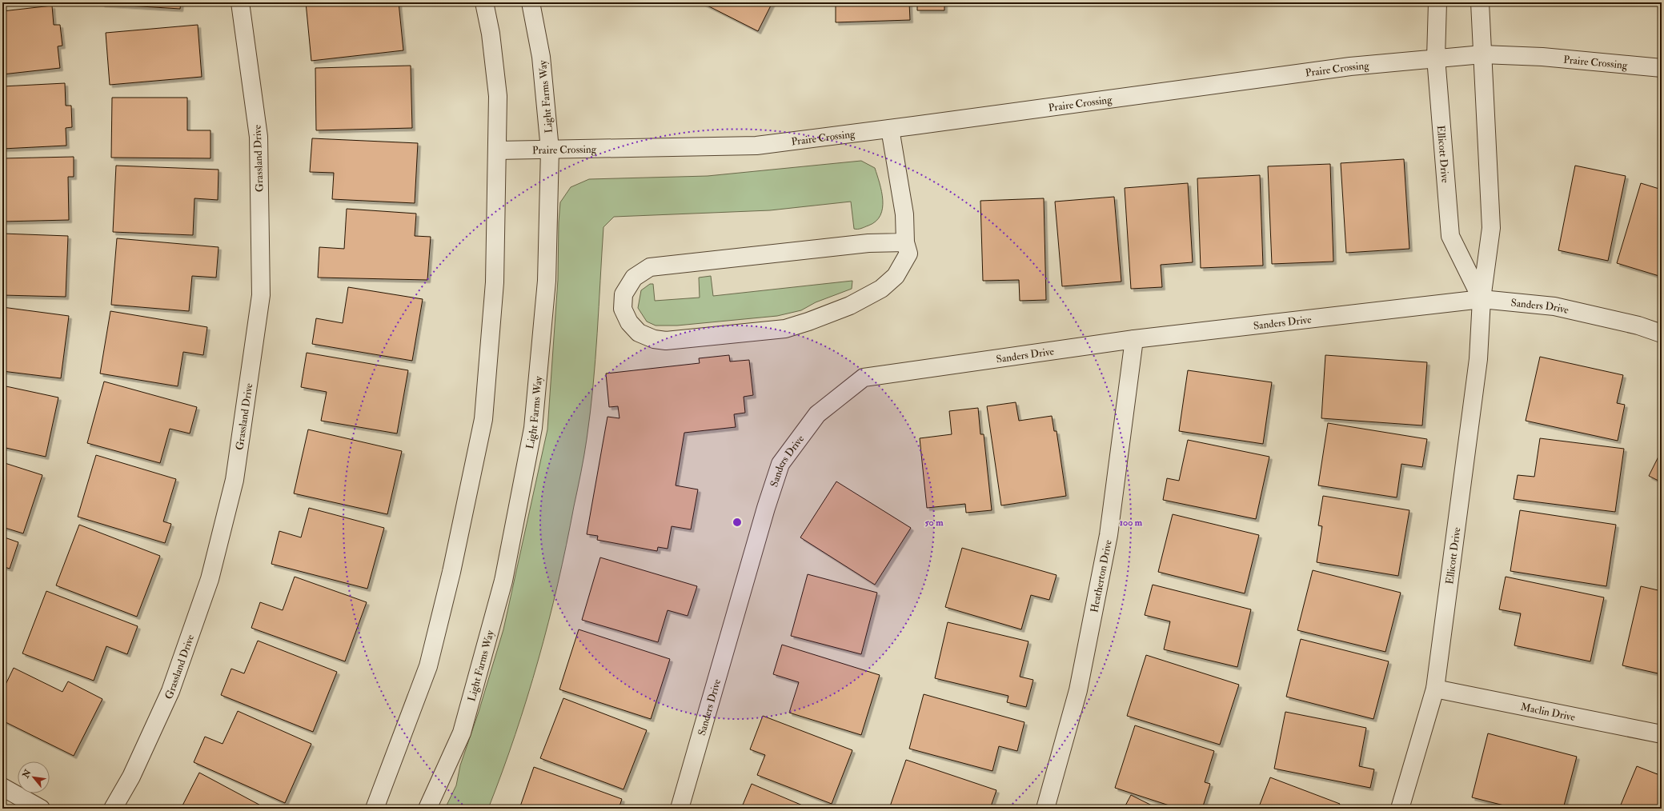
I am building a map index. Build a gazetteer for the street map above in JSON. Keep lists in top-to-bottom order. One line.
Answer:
{"streets":{"street":["Praire Crossing","Light Farms Way","Ellicott Drive","Grassland Drive","Sanders Drive","Heatherton Drive","Maclin Drive"]},"crossings":[["Praire Crossing","Light Farms Way"],["Praire Crossing","Ellicott Drive"],["Ellicott Drive","Sanders Drive"],["Ellicott Drive","Maclin Drive"],["Sanders Drive","Heatherton Drive"]],"north":"top left","rings":["50 m","100 m"]}
